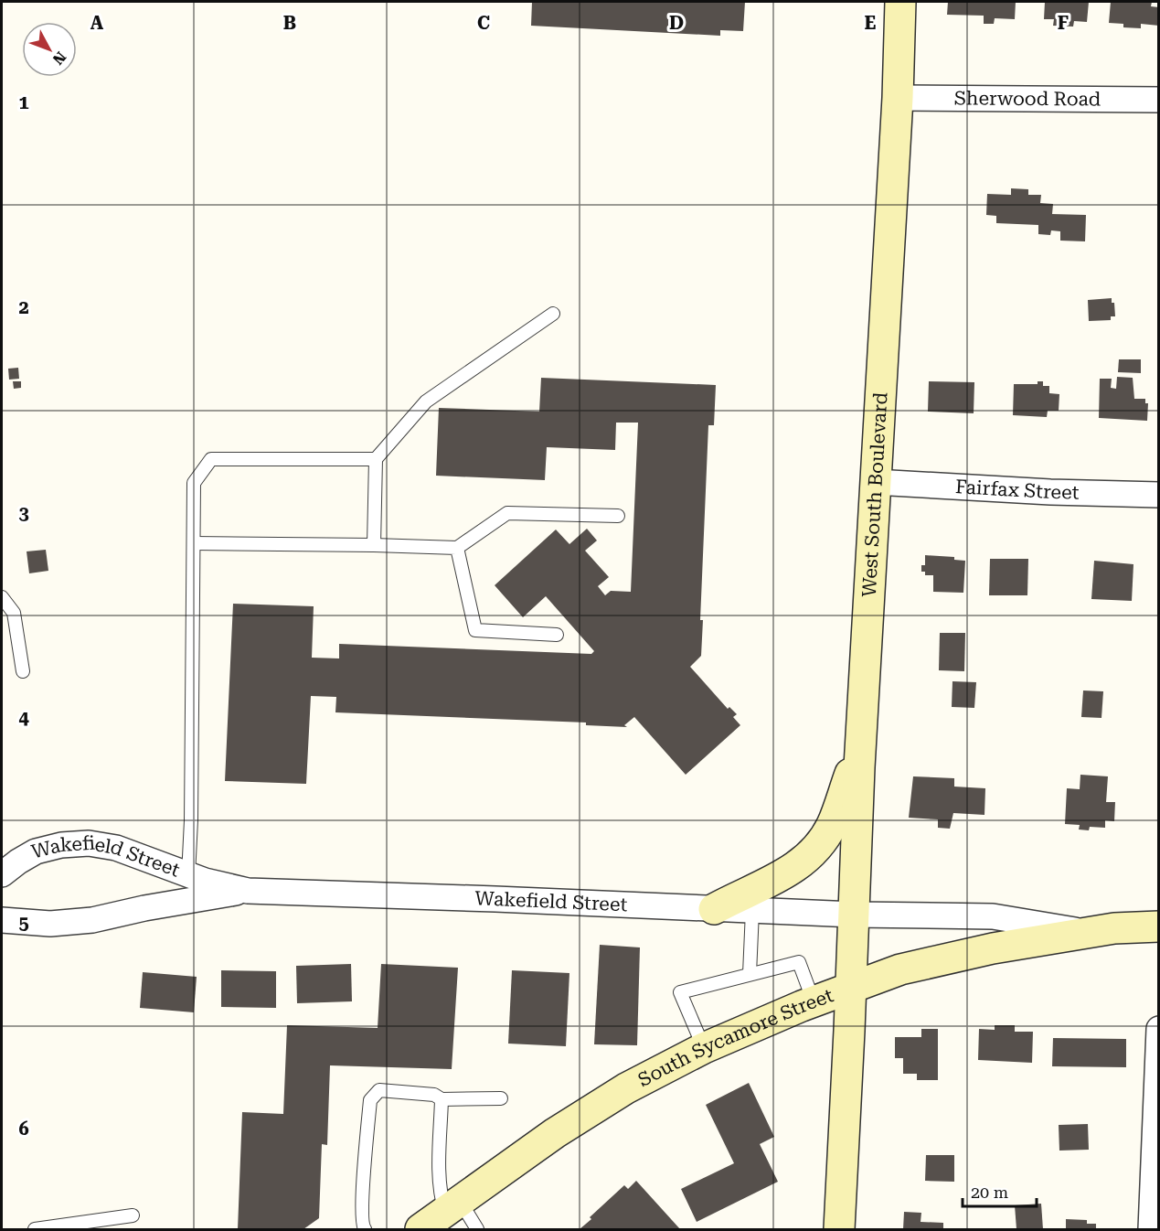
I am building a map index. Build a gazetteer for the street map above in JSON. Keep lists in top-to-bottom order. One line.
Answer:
{"streets":{"street":["Sherwood Road","Fairfax Street","West South Boulevard","Wakefield Street","South Sycamore Street"]},"crossings":[["Sherwood Road","West South Boulevard"],["Fairfax Street","West South Boulevard"],["West South Boulevard","Wakefield Street"],["West South Boulevard","South Sycamore Street"],["Wakefield Street","South Sycamore Street"]],"scale_bar":"20 m","north":"bottom right","grid":{"columns":["A","B","C","D","E","F"],"rows":["1","2","3","4","5","6"]}}
